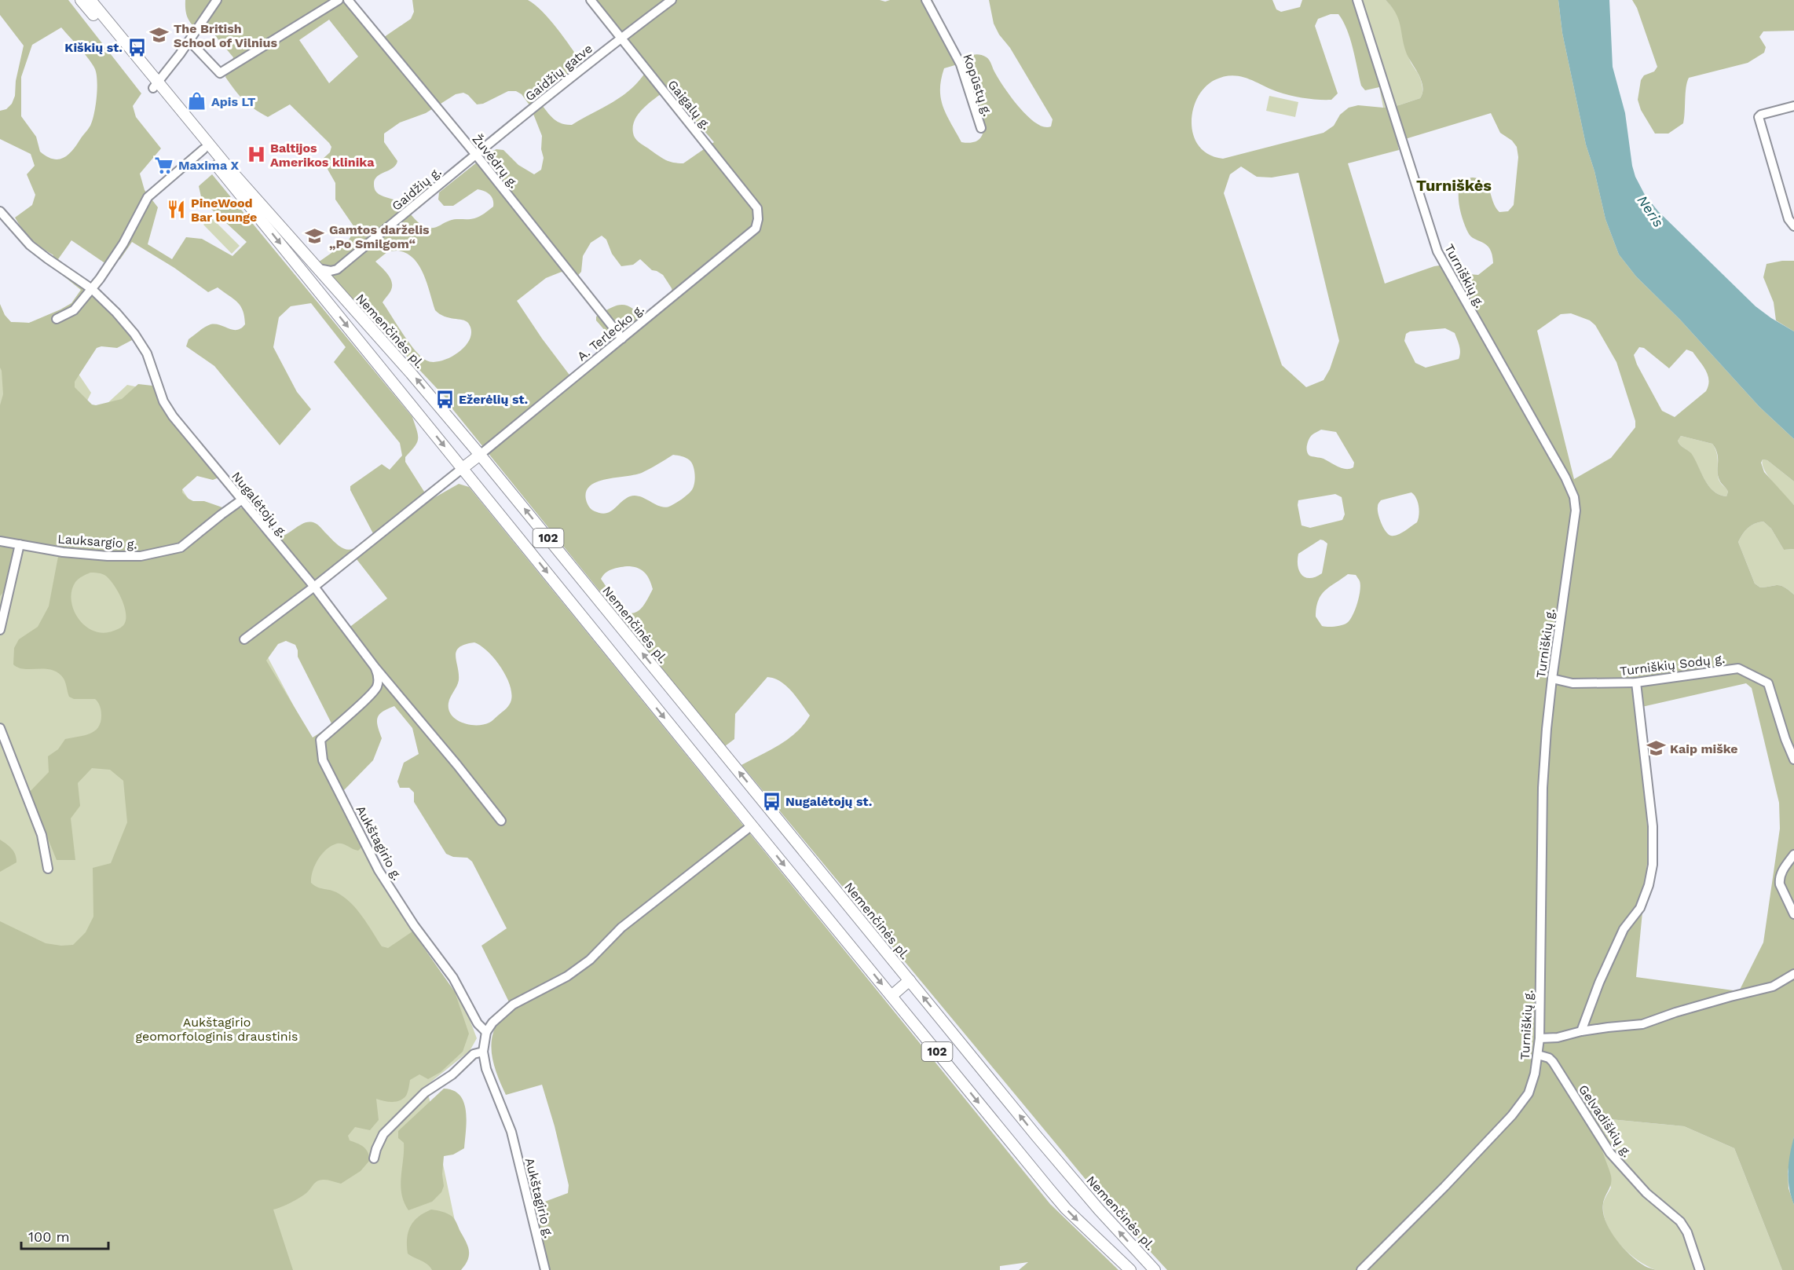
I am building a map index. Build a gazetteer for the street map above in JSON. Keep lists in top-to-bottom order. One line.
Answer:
{"streets":{"main road":["Nemenčinės pl.","102"],"street":["Gaidžių gatve","Kopūstų g.","Gaigalų g.","Žuvėdrų g.","Gaidžių g.","Turniškių g.","A. Terlecko g.","Nugalėtojų g.","Lauksargio g.","Turniškių Sodų g.","Aukštagirio g.","Gelvadiškių g."]},"crossings":[["Gaidžių gatve","Gaigalų g."],["Gaidžių gatve","Gaidžių g."],["Gaigalų g.","A. Terlecko g."],["Žuvėdrų g.","Gaidžių g."],["Žuvėdrų g.","A. Terlecko g."],["Turniškių g.","Turniškių Sodų g."],["Turniškių g.","Gelvadiškių g."],["Nemenčinės pl.","A. Terlecko g."],["Nugalėtojų g.","Lauksargio g."],["Nugalėtojų g.","Aukštagirio g."]],"districts":["Turniškės"],"water":["Neris"],"parks":["Aukštagirio geomorfologinis draustinis"],"places":{"school or university":["The British School of Vilnius","Gamtos darželis „Po Smilgom“","Kaip miške"],"bus stop":["Kiškių st.","Ežerėlių st.","Nugalėtojų st."],"shop":["Apis LT"],"hospital":["Baltijos Amerikos klinika"],"supermarket":["Maxima X"],"restaurant":["PineWood Bar lounge"]},"scale_bar":"100 m"}
